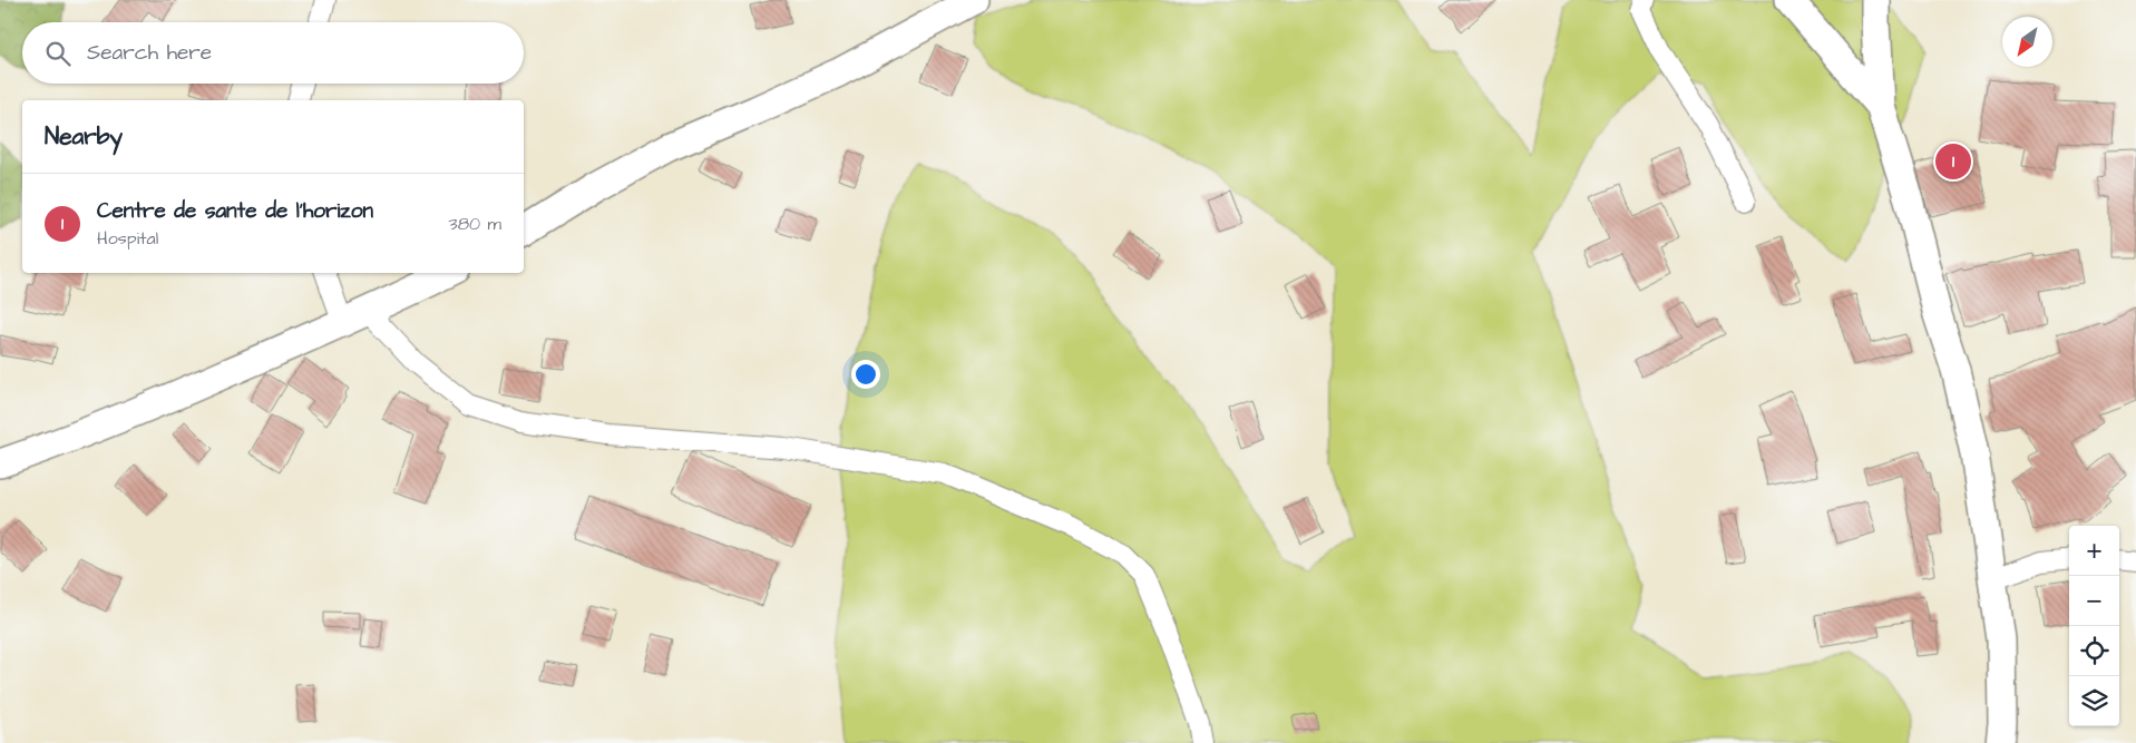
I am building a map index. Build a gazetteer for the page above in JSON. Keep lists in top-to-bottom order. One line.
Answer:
{"north":"bottom left","page":{"search":"Search here","heading":"Nearby","pins":"1","list":[{"mark":"1","name":"Centre de sante de l'horizon","note":"Hospital","value":"380 m"}],"map_buttons":["+","−"]}}
